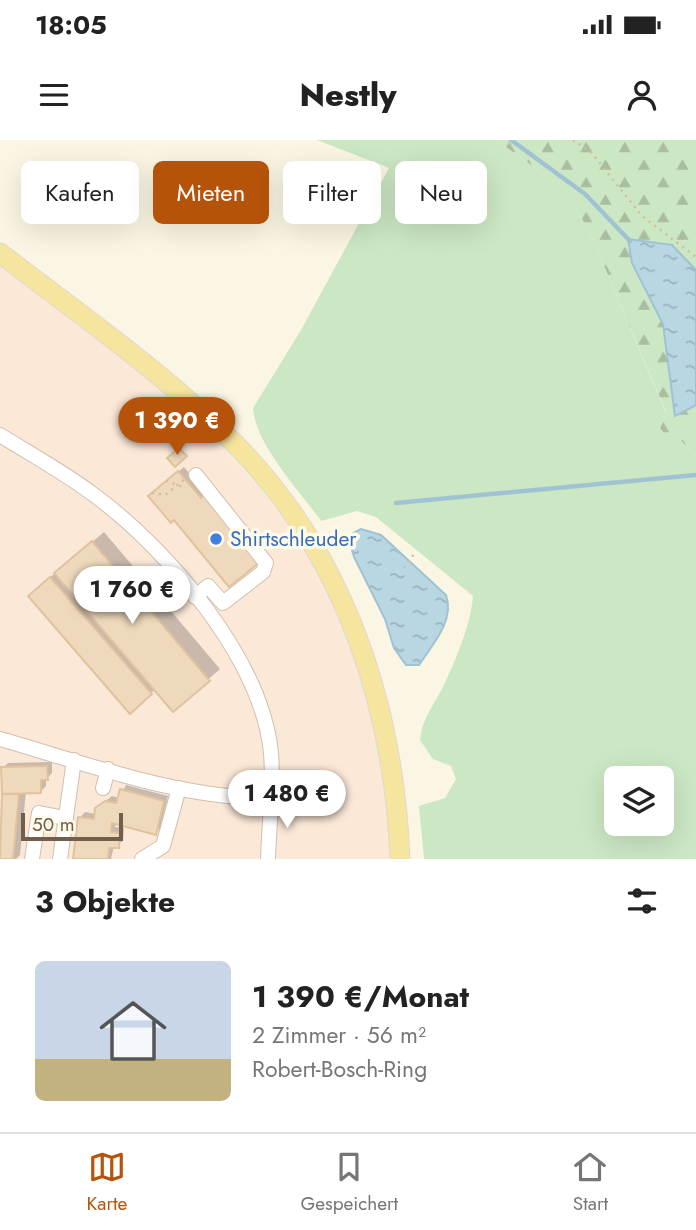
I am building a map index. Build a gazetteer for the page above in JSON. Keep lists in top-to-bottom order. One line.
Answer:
{"places":["Shirtschleuder"],"scale_bar":"50 m","page":{"status":"18:05","header":"Nestly","chip":["Kaufen","Mieten","Filter","Neu"],"price":["1 390 €","1 760 €","1 480 €"],"scale":"50 m","heading":"3 Objekte","list":[{"name":"1 390 €/Monat","note":"2 Zimmer · 56 m² · Robert-Bosch-Ring"}],"tabs":["Karte","Gespeichert","Start"]}}
